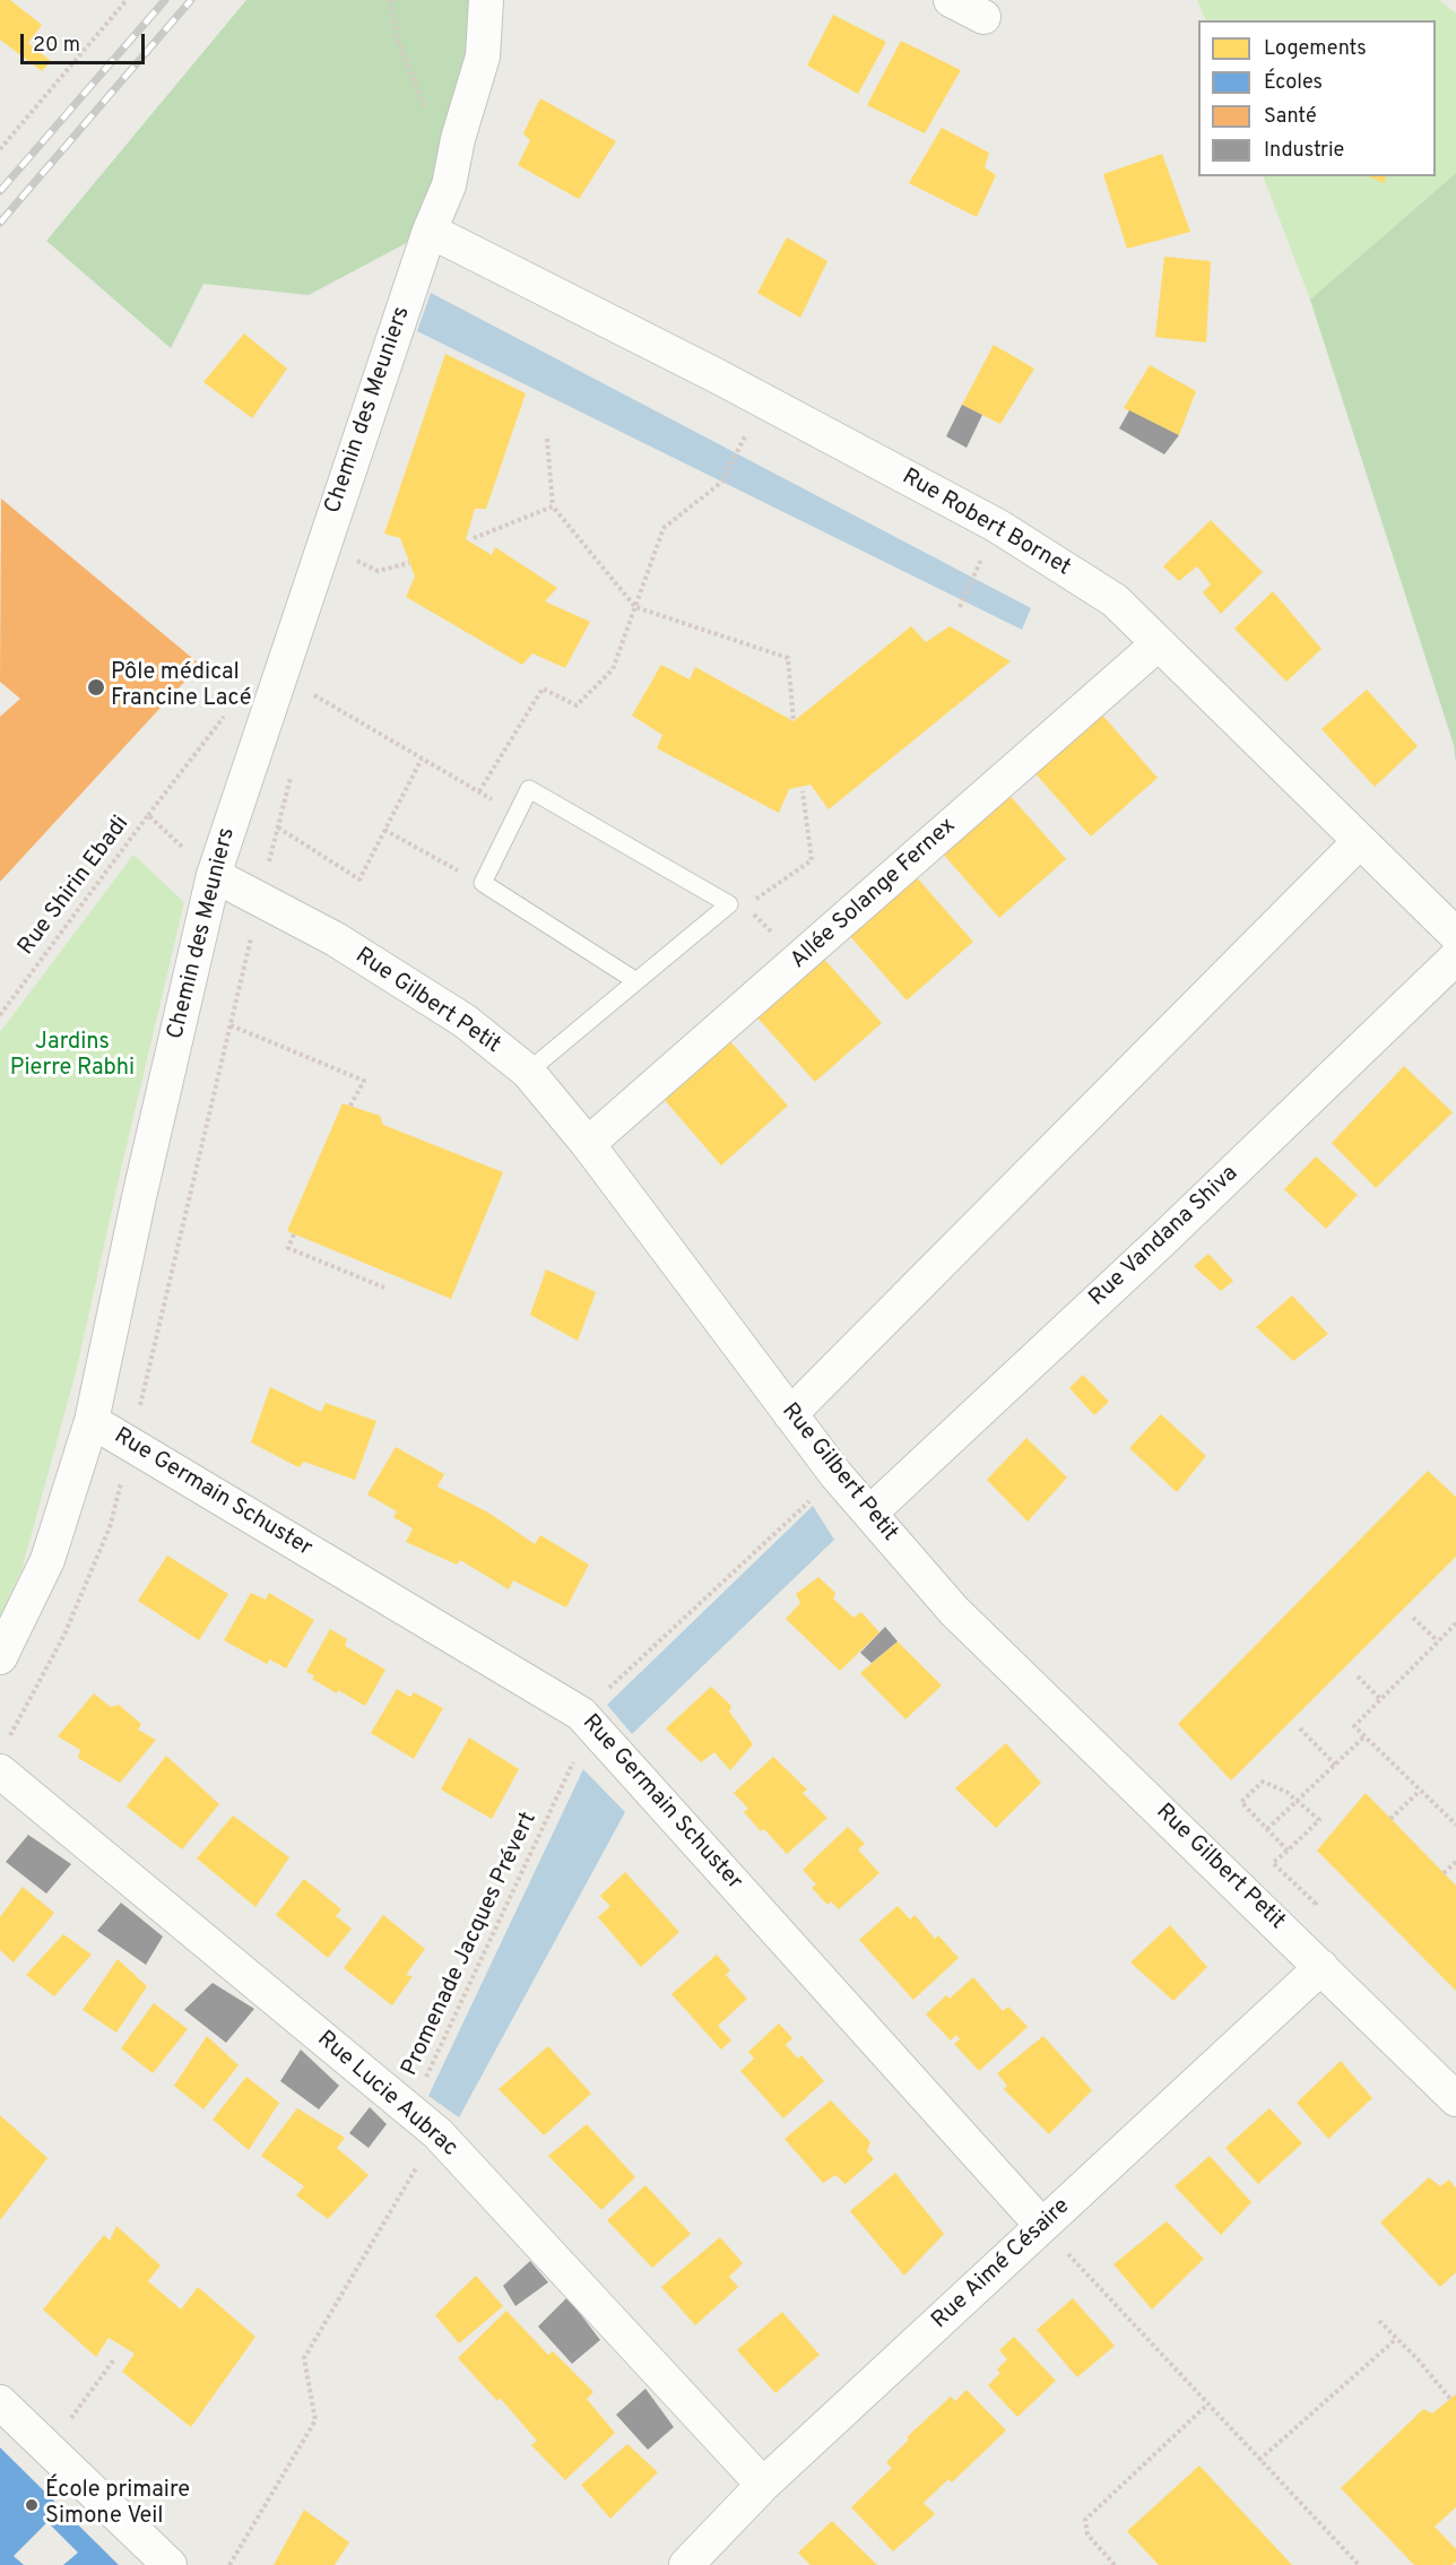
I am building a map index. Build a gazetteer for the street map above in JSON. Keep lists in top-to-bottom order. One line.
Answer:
{"streets":{"street":["Chemin des Meuniers","Rue Robert Bornet","Allée Solange Fernex","Rue Gilbert Petit","Rue Vandana Shiva","Rue Germain Schuster","Rue Lucie Aubrac","Rue Aimé Césaire"],"path":["Rue Shirin Ebadi","Promenade Jacques Prévert"]},"crossings":[["Chemin des Meuniers","Rue Robert Bornet"],["Chemin des Meuniers","Rue Shirin Ebadi"],["Chemin des Meuniers","Rue Gilbert Petit"],["Chemin des Meuniers","Rue Germain Schuster"],["Rue Robert Bornet","Allée Solange Fernex"],["Rue Shirin Ebadi","Rue Gilbert Petit"],["Allée Solange Fernex","Rue Gilbert Petit"],["Rue Gilbert Petit","Rue Vandana Shiva"],["Rue Gilbert Petit","Promenade Jacques Prévert"],["Rue Gilbert Petit","Rue Aimé Césaire"],["Rue Germain Schuster","Promenade Jacques Prévert"],["Rue Germain Schuster","Rue Aimé Césaire"],["Rue Lucie Aubrac","Rue Aimé Césaire"]],"parks":["Jardins Pierre Rabhi"],"places":["Pôle médical Francine Lacé","École primaire Simone Veil"],"legend":["Logements","Écoles","Santé","Industrie"],"scale_bar":"20 m"}
